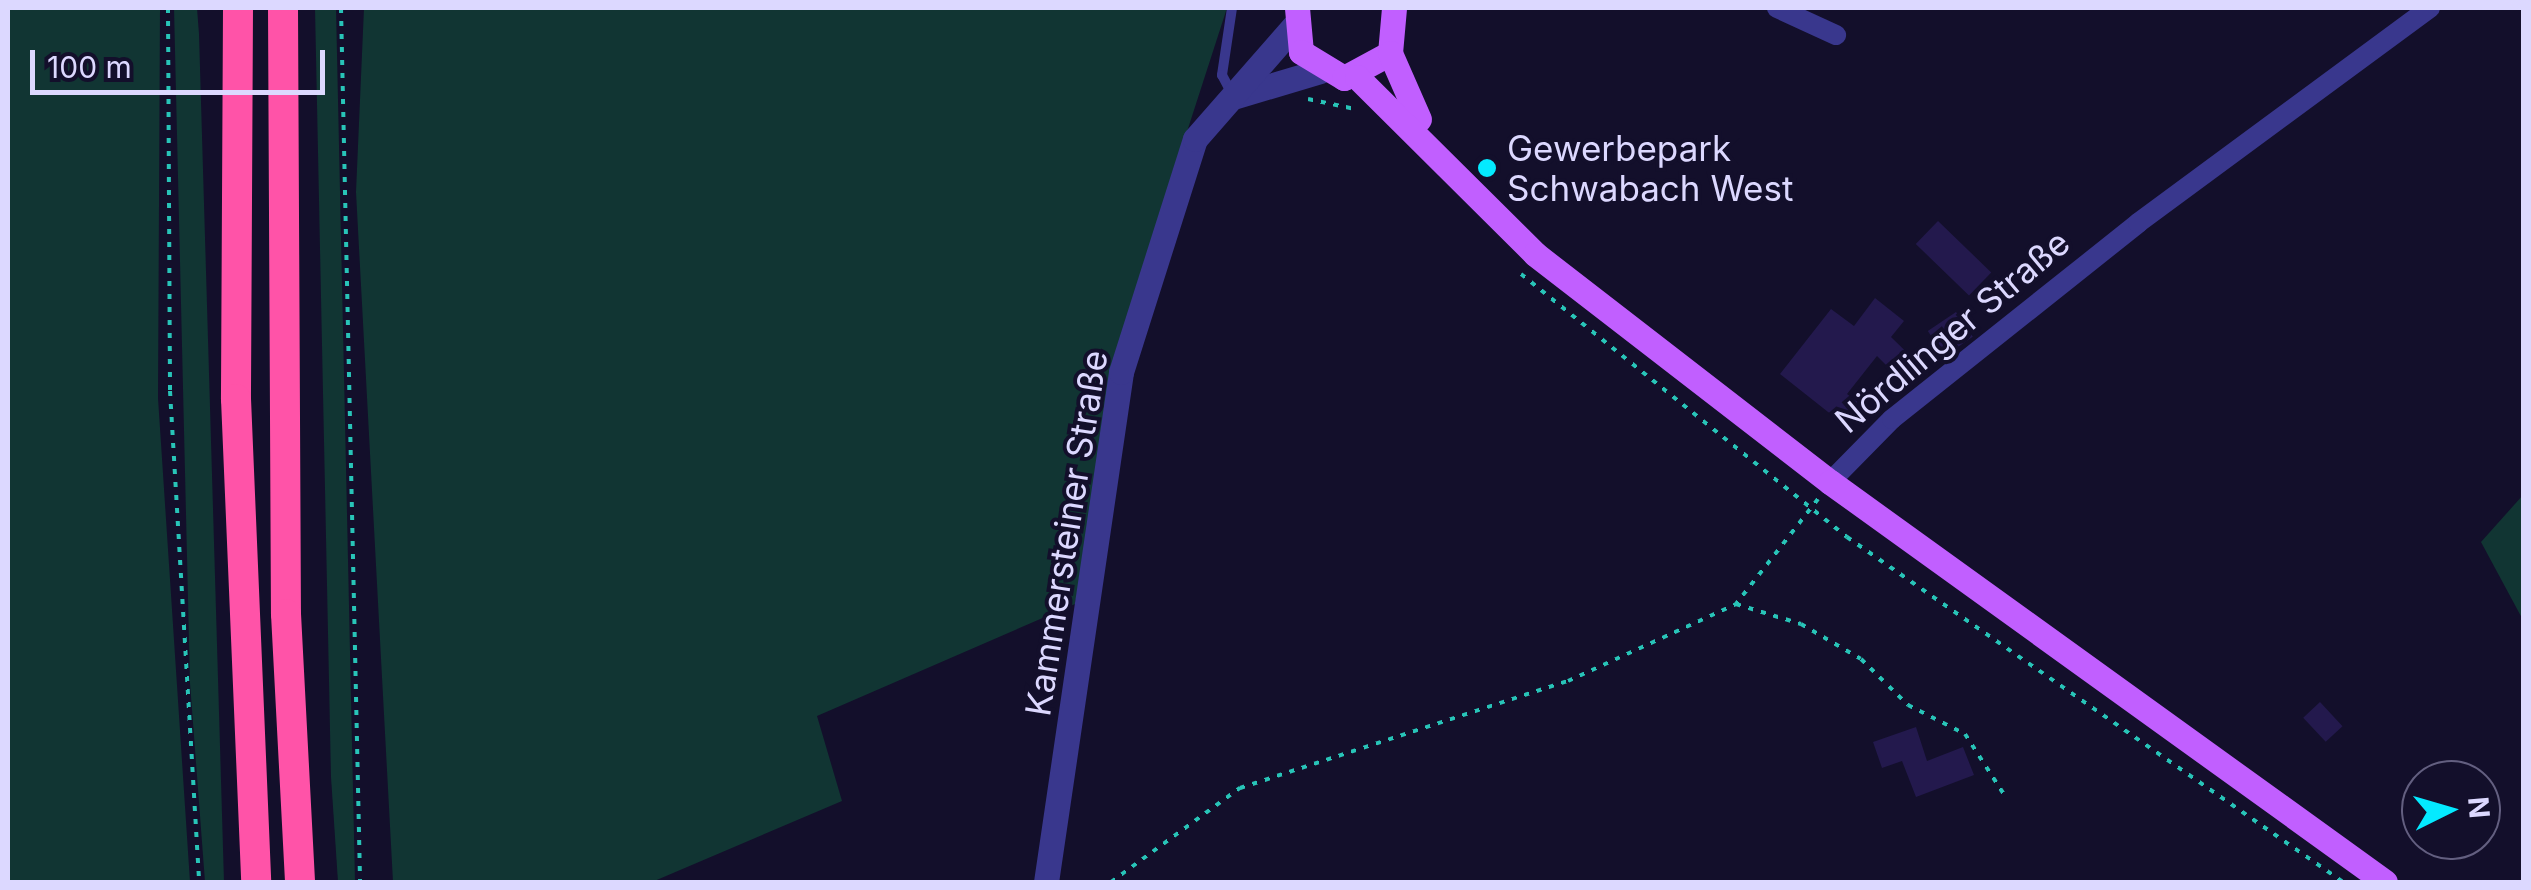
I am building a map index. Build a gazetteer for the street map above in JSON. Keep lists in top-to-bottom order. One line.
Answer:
{"streets":{"main road":["Nördlinger Straße"],"street":["Kammersteiner Straße"]},"places":["Gewerbepark Schwabach West"],"scale_bar":"100 m","north":"right"}
